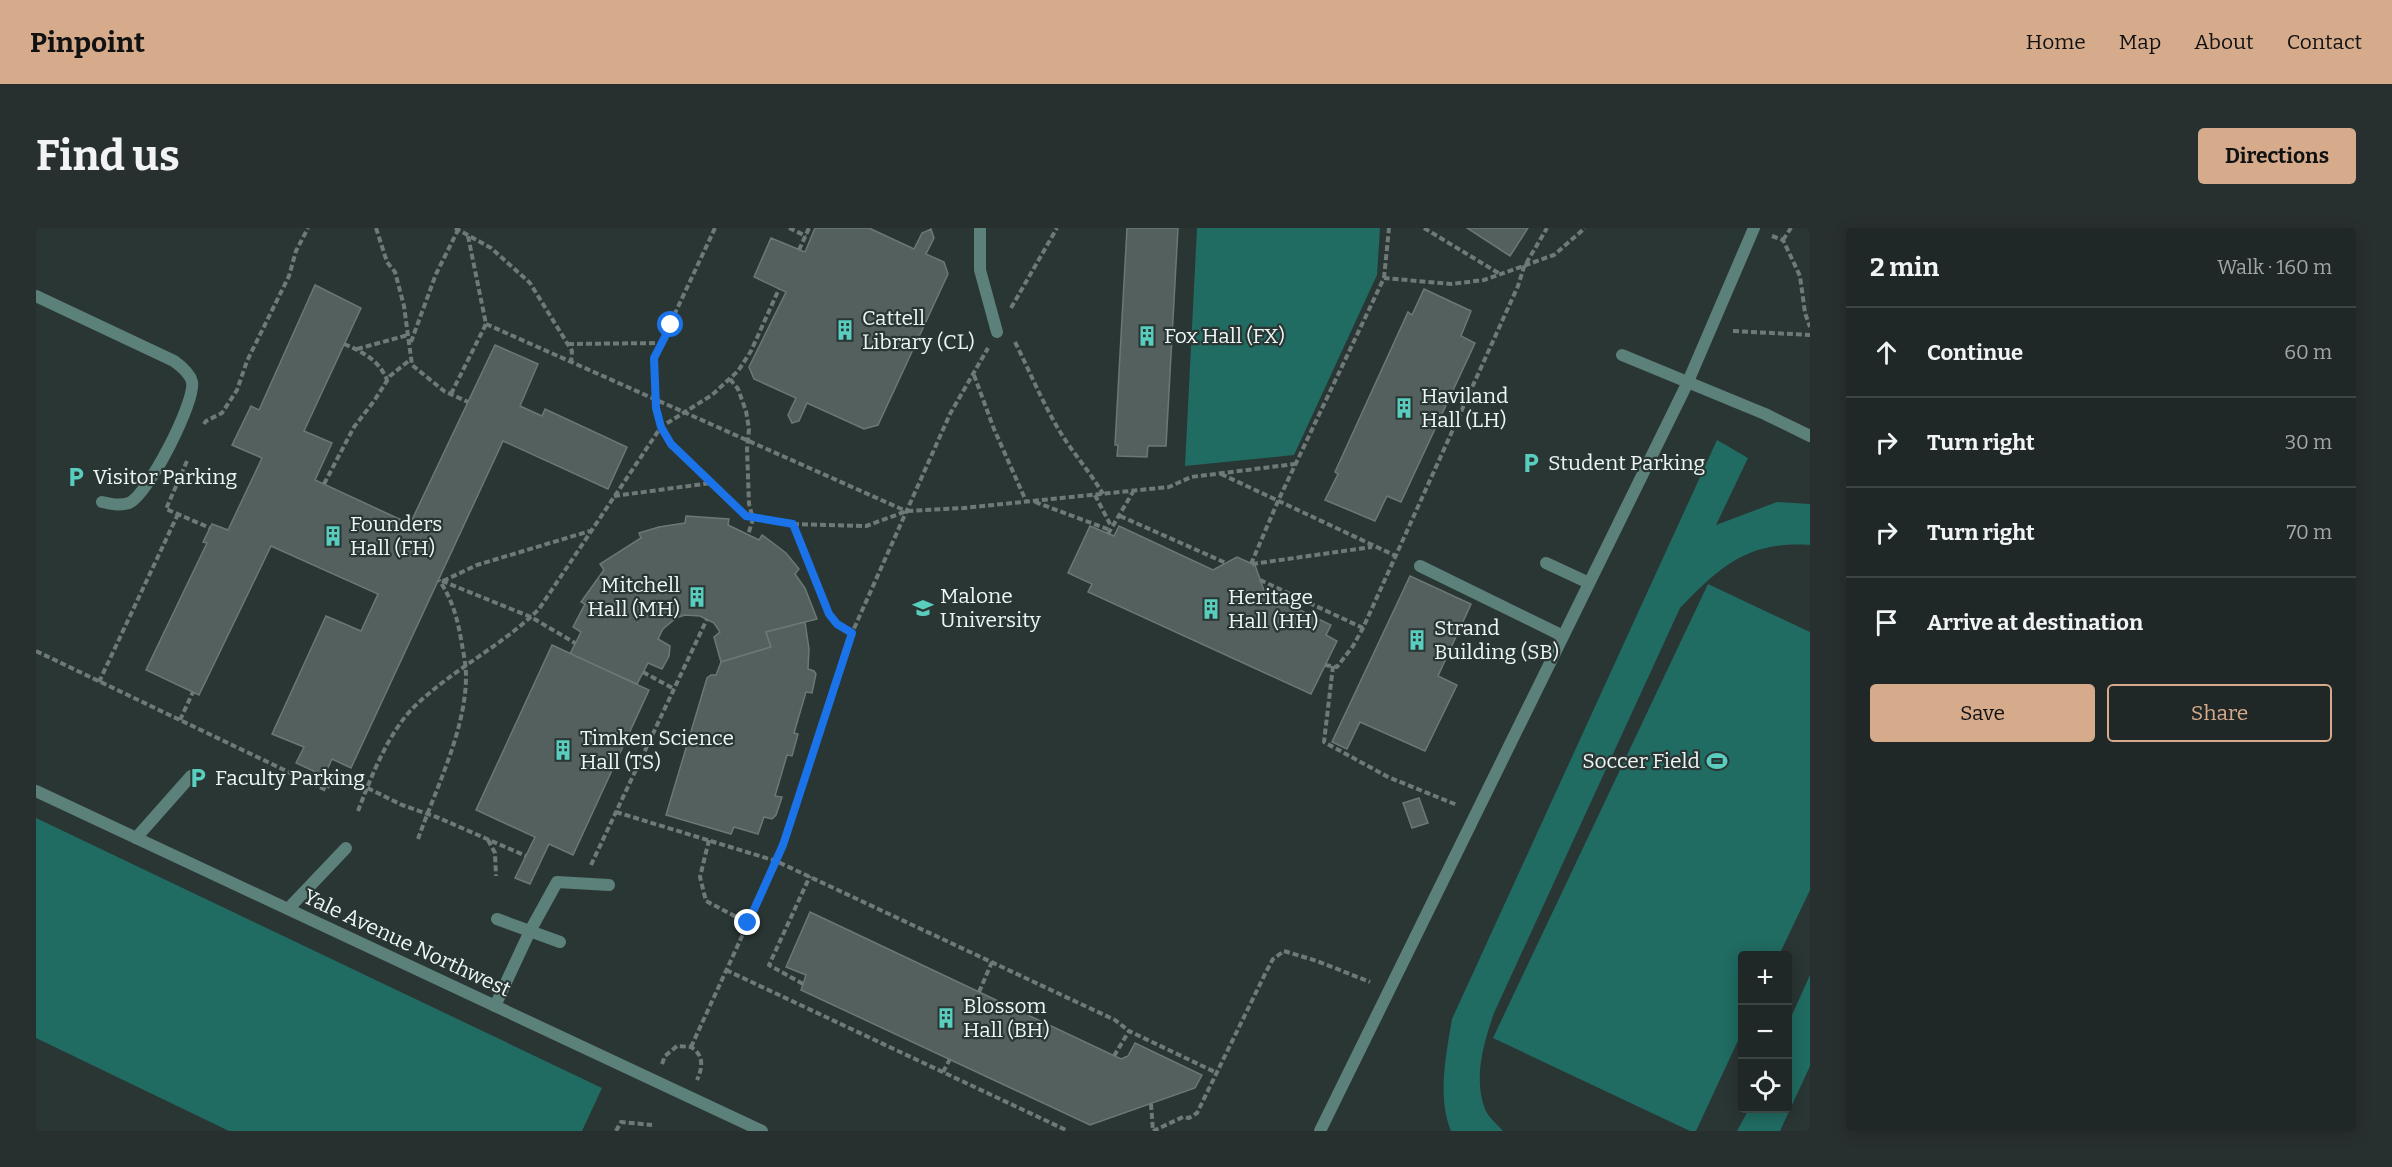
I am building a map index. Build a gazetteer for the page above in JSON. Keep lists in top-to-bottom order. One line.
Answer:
{"streets":{"street":["Yale Avenue Northwest"]},"places":{"building":["Cattell Library (CL)","Fox Hall (FX)","Haviland Hall (LH)","Founders Hall (FH)","Mitchell Hall (MH)","Heritage Hall (HH)","Strand Building (SB)","Timken Science Hall (TS)","Blossom Hall (BH)"],"parking":["Student Parking","Visitor Parking","Faculty Parking"],"school or university":["Malone University"],"sports":["Soccer Field"]},"page":{"header":"Pinpoint","nav":["Home","Map","About","Contact"],"buttons":["Directions",["Save","Share"]],"title":"Find us","heading":["2 min","Walk · 160 m"],"list":[["Continue","60 m"],["Turn right","30 m"],["Turn right","70 m"],"Arrive at destination"],"map_buttons":["+","−"]}}
